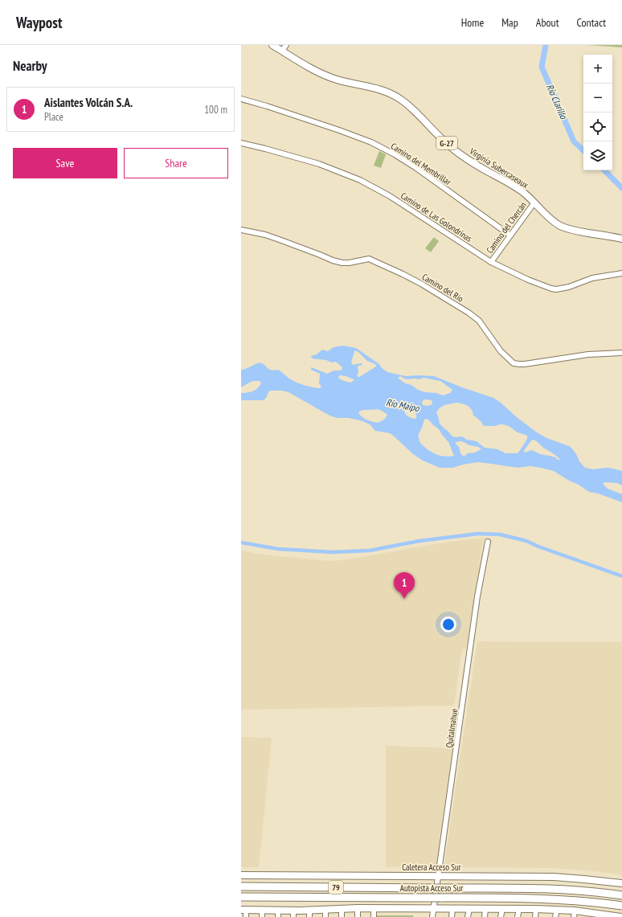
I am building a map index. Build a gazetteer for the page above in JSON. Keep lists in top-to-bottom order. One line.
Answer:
{"streets":{"highway":["79","Autopista Acceso Sur"],"main road":["G-27","Virginia Subercaseaux","Caletera Acceso Sur"],"street":["Camino del Membrillar","Camino de Las Golondrinas","Camino del Chercán","Camino del Río","Quitalmahue"]},"crossings":[["Camino del Membrillar","Camino del Chercán"],["Virginia Subercaseaux","Camino del Chercán"],["Camino de Las Golondrinas","Camino del Chercán"],["Quitalmahue","Caletera Acceso Sur"]],"water":["Río Clarillo","Río Maipo"],"page":{"header":"Waypost","nav":["Home","Map","About","Contact"],"heading":"Nearby","map_buttons":["+","−"],"list":[{"mark":"1","name":"Aislantes Volcán S.A.","note":"Place","value":"100 m"}],"buttons":["Save","Share"],"pins":"1"}}
